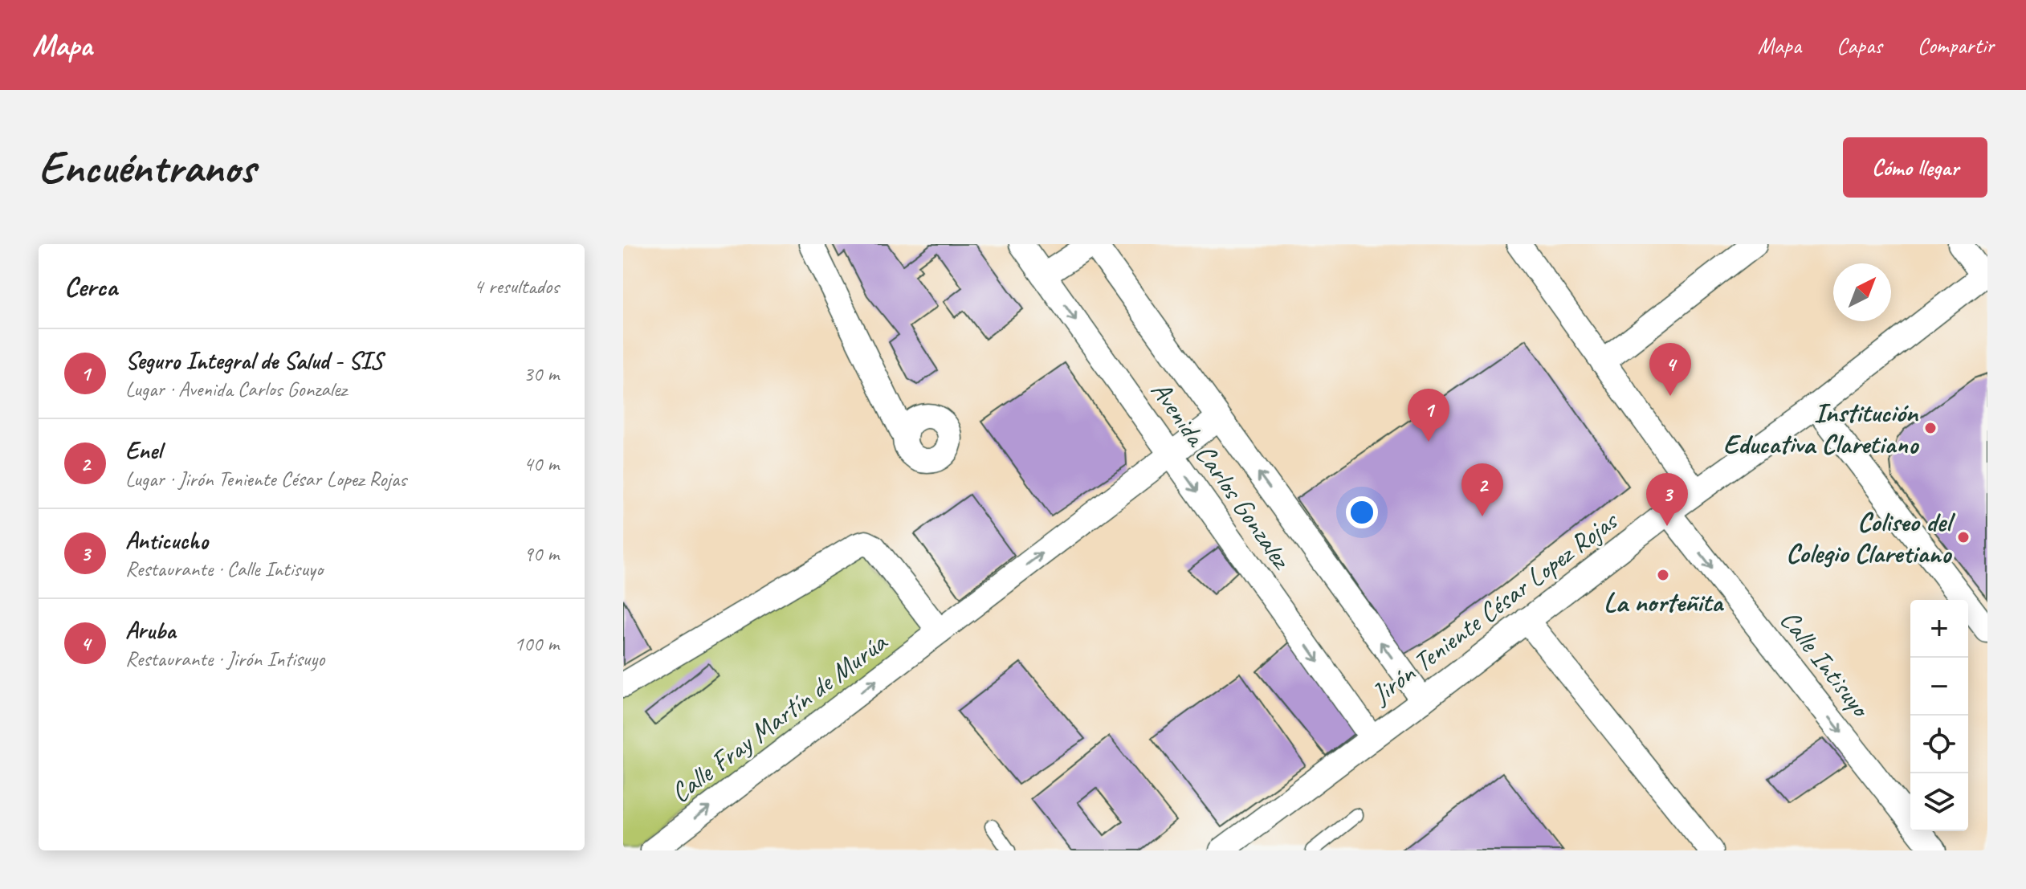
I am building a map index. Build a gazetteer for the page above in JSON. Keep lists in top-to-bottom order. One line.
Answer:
{"streets":{"street":["Avenida Carlos Gonzalez","Jirón Teniente César Lopez Rojas","Calle Intisuyo","Calle Fray Martín de Murúa"]},"crossings":[["Avenida Carlos Gonzalez","Jirón Teniente César Lopez Rojas"],["Avenida Carlos Gonzalez","Calle Fray Martín de Murúa"],["Jirón Teniente César Lopez Rojas","Calle Intisuyo"]],"one_way":["Calle Fray Martín de Murúa"],"places":["Institución Educativa Claretiano","Coliseo del Colegio Claretiano","La norteñita"],"north":"top right","page":{"header":"Mapa","nav":["Mapa","Capas","Compartir"],"buttons":"Cómo llegar","title":"Encuéntranos","heading":["Cerca","4 resultados"],"list":[{"mark":"1","name":"Seguro Integral de Salud - SIS","note":"Lugar · Avenida Carlos Gonzalez","value":"30 m"},{"mark":"2","name":"Enel","note":"Lugar · Jirón Teniente César Lopez Rojas","value":"40 m"},{"mark":"3","name":"Anticucho","note":"Restaurante · Calle Intisuyo","value":"90 m"},{"mark":"4","name":"Aruba","note":"Restaurante · Jirón Intisuyo","value":"100 m"}],"pins":["4","1","2","3"],"map_buttons":["+","−"]}}
